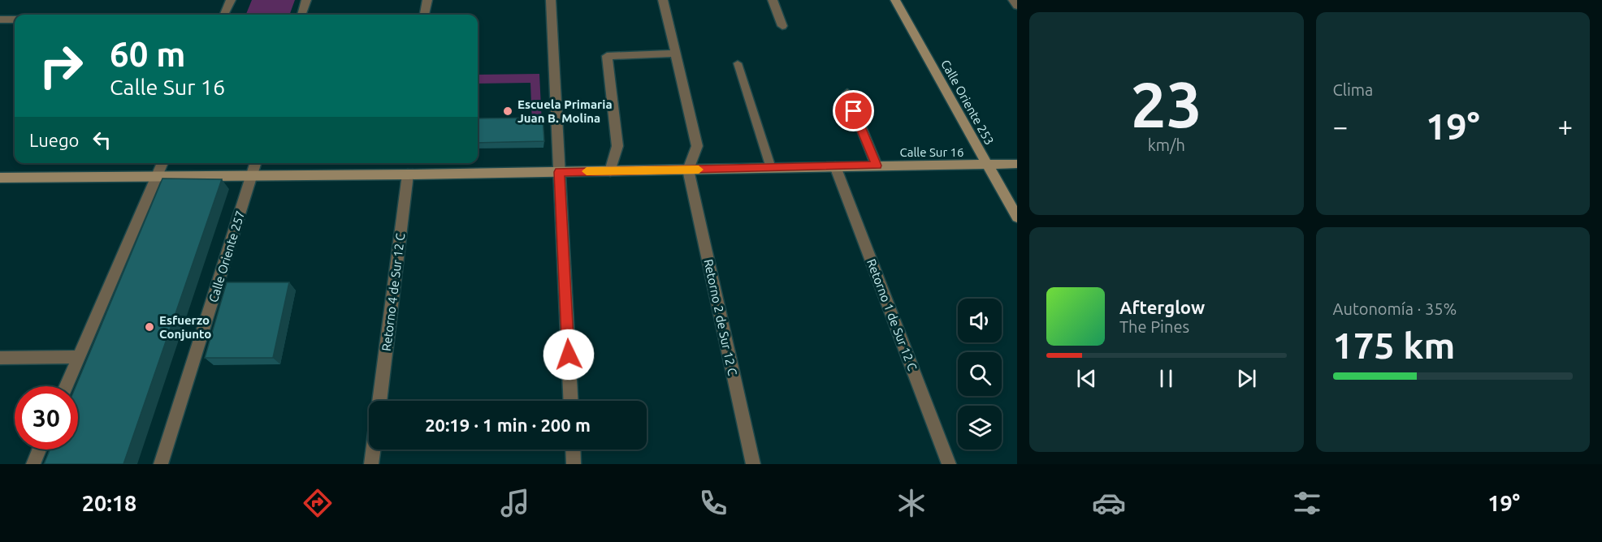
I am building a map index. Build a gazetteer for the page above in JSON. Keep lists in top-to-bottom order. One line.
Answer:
{"streets":{"street":["Calle Oriente 253","Calle Sur 16","Calle Oriente 257","Retorno 4 de Sur 12 C","Retorno 1 de Sur 12 C","Retorno 2 de Sur 12 C"]},"crossings":[["Calle Oriente 253","Calle Sur 16"],["Calle Sur 16","Calle Oriente 257"],["Calle Sur 16","Retorno 4 de Sur 12 C"],["Calle Sur 16","Retorno 1 de Sur 12 C"],["Calle Sur 16","Retorno 2 de Sur 12 C"]],"places":["Escuela Primaria Juan B. Molina","Esfuerzo Conjunto"],"page":{"tile":[["23","km/h"],"Clima",["Autonomía · 35%","175 km"]],"turn":["60 m","Calle Sur 16"],"heat":["−","19°","+"],"then":"Luego","song":["Afterglow","The Pines"],"limit":"30","trip":"20:19 · 1 min · 200 m","tabs":["20:18","19°"]}}
